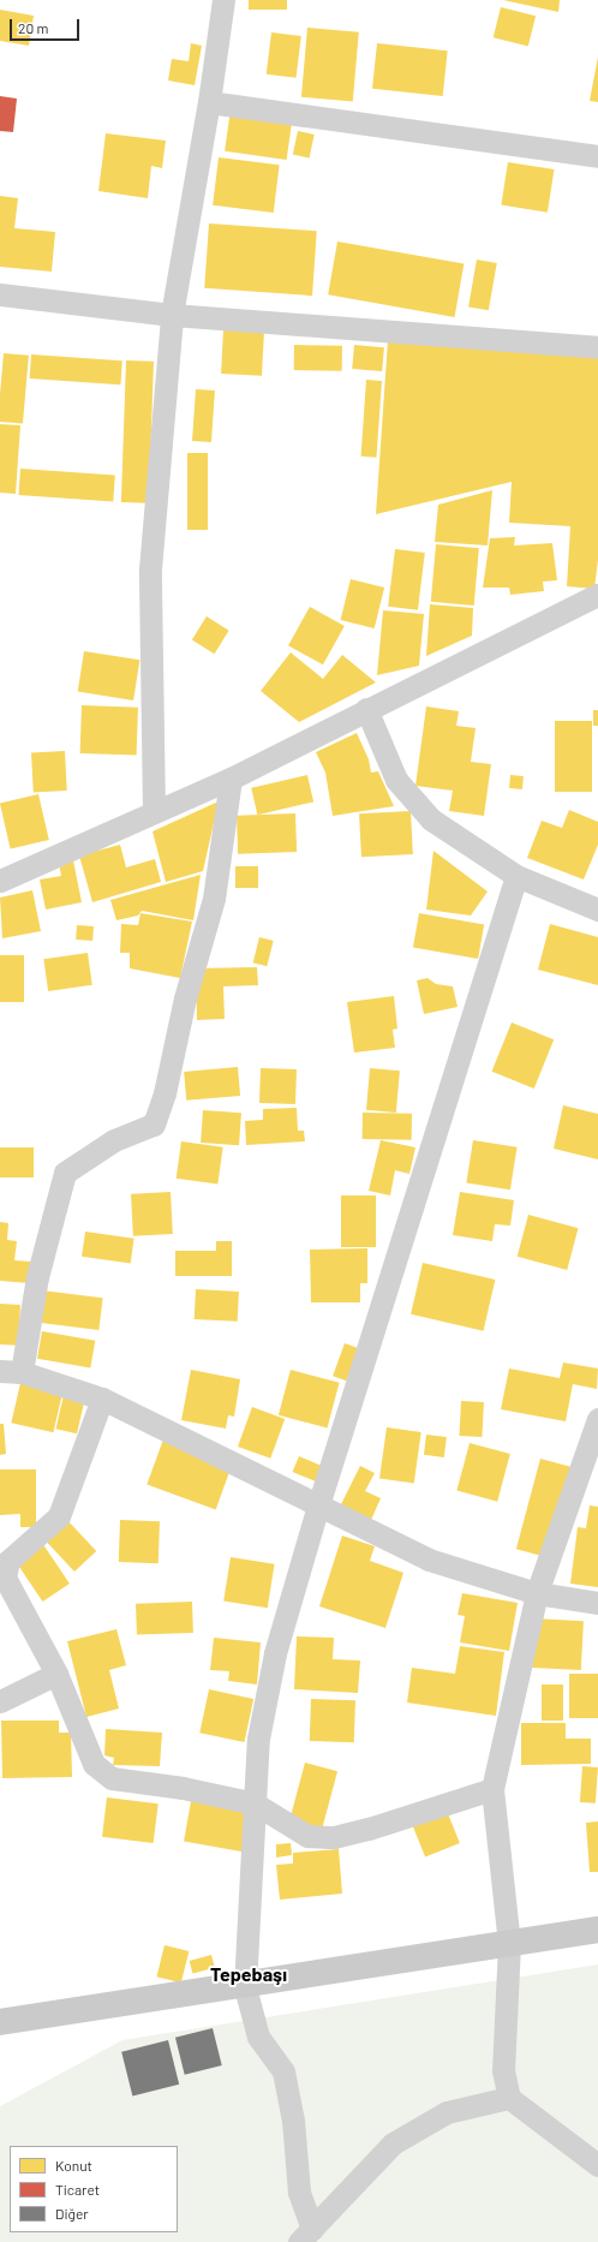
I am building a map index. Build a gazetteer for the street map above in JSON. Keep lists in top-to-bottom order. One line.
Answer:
{"districts":["Tepebaşı"],"legend":["Konut","Ticaret","Diğer"],"scale_bar":"20 m"}
